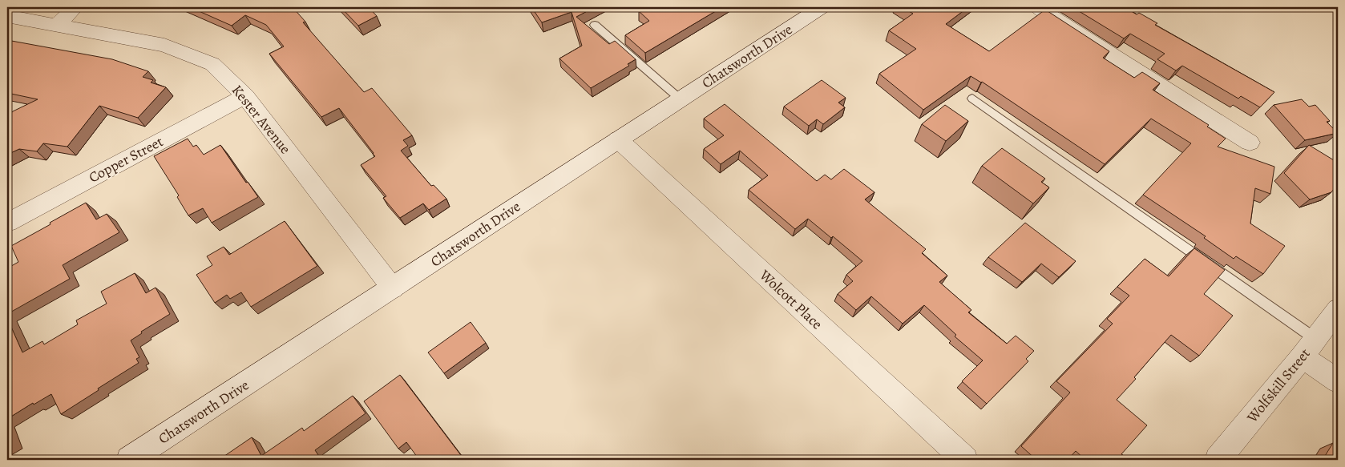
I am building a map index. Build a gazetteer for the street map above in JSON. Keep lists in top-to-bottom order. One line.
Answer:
{"streets":{"street":["Chatsworth Drive","Kester Avenue","Copper Street","Wolcott Place","Wolfskill Street"]},"crossings":[["Chatsworth Drive","Kester Avenue"],["Chatsworth Drive","Wolcott Place"],["Kester Avenue","Copper Street"]]}
